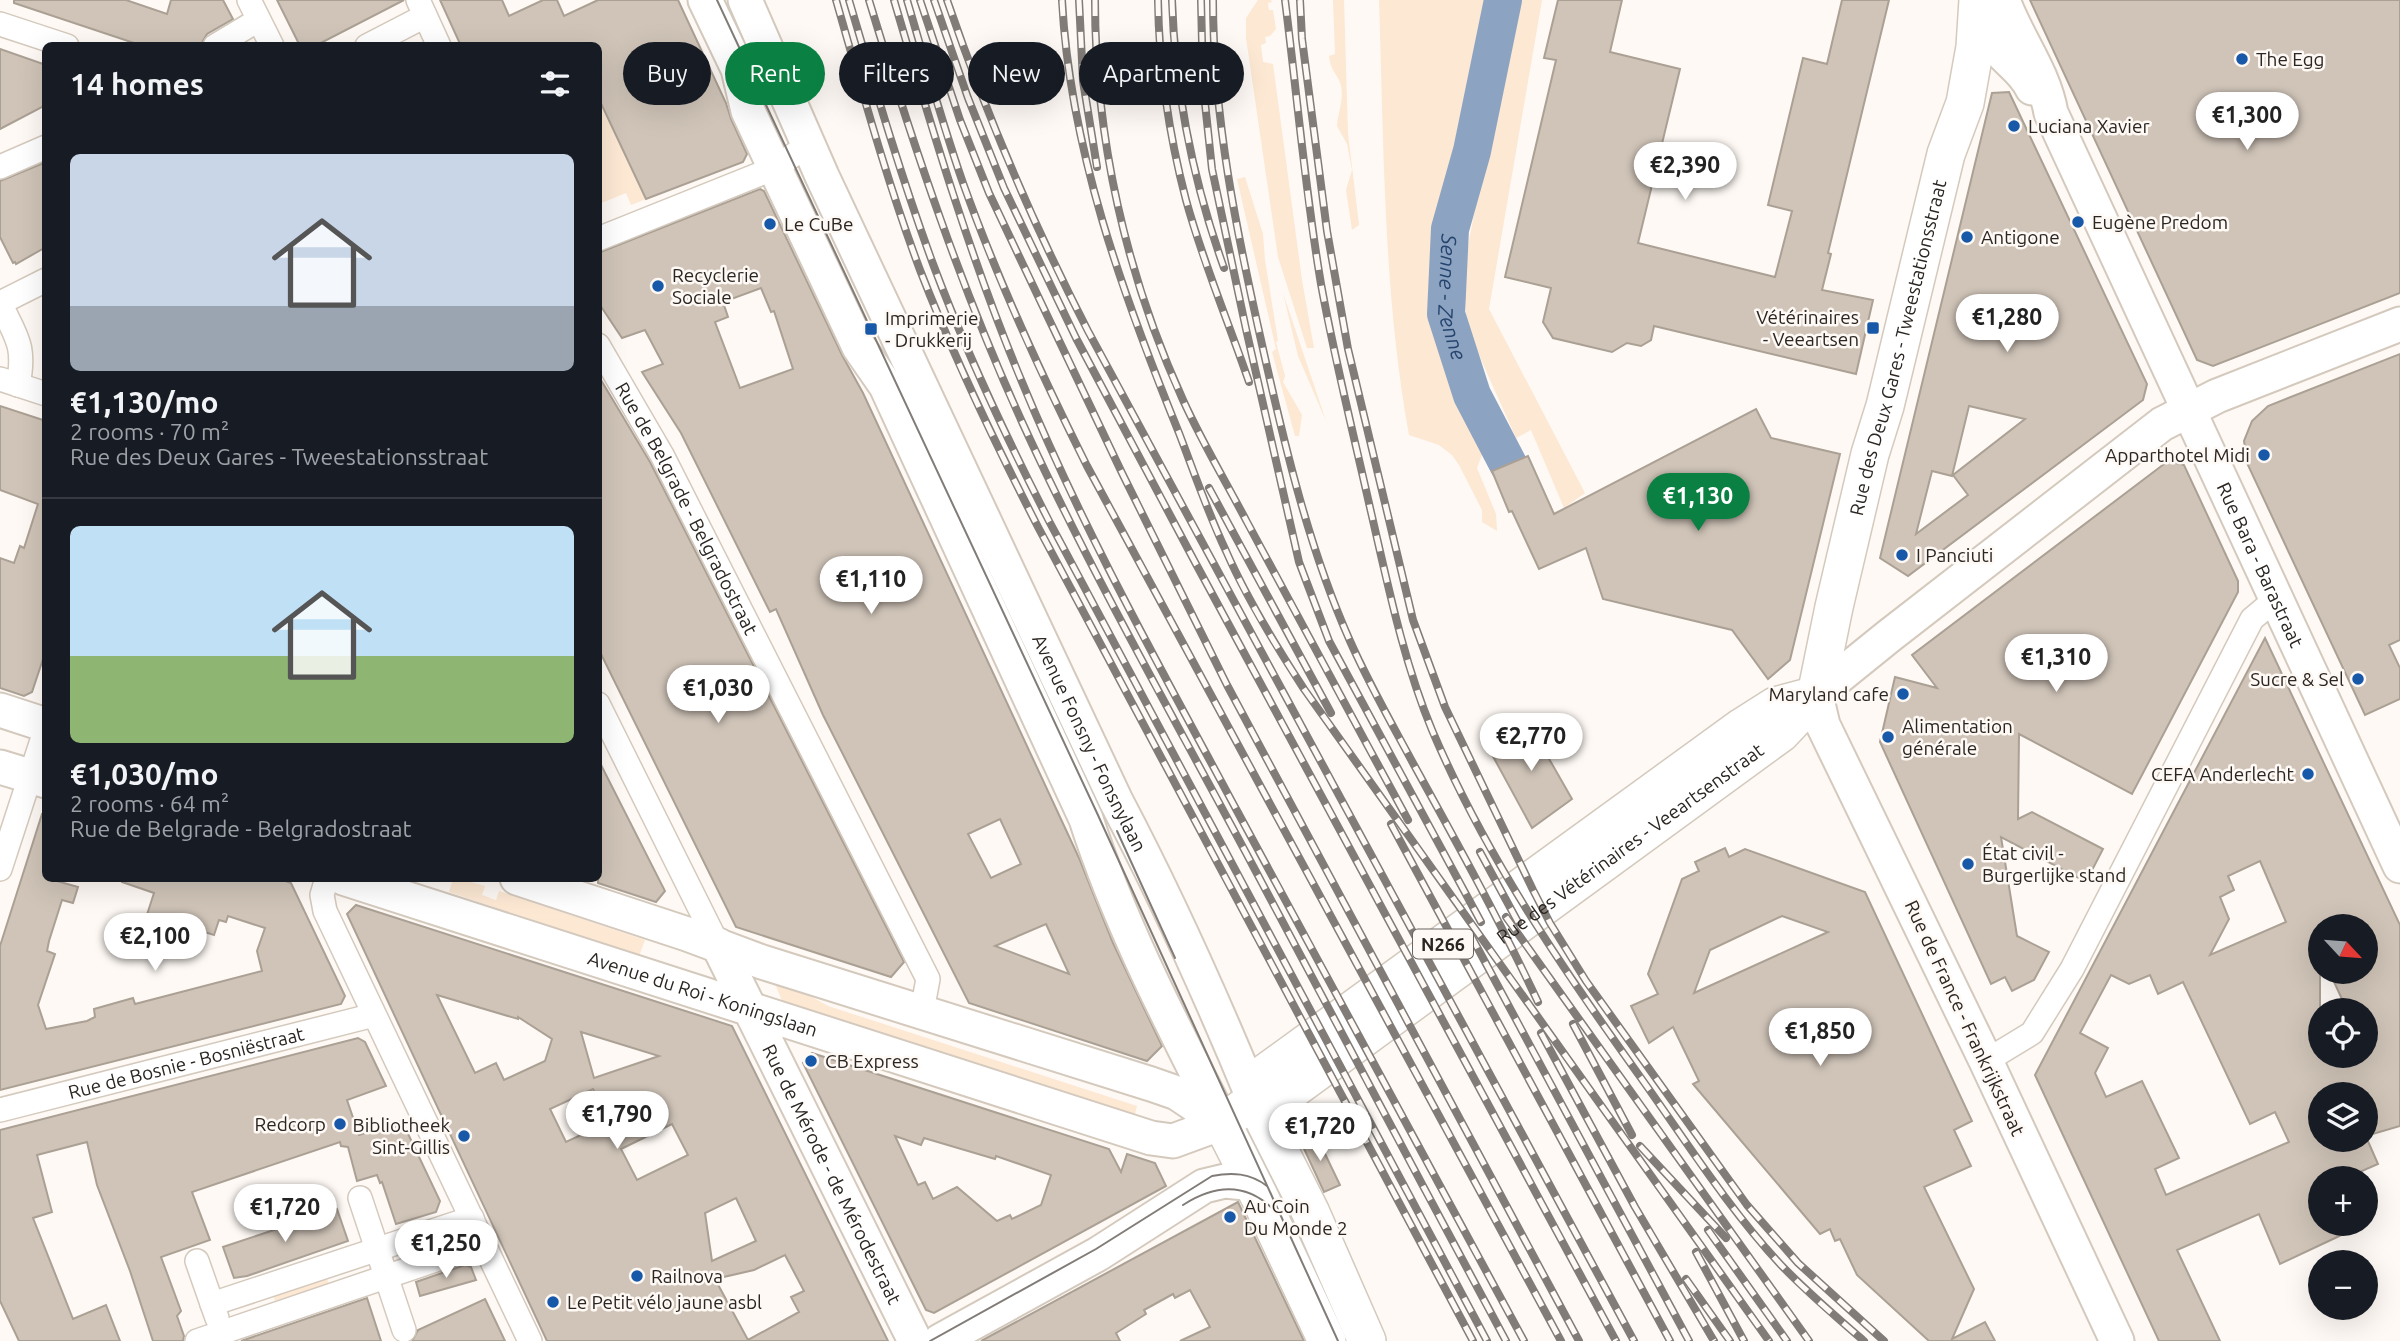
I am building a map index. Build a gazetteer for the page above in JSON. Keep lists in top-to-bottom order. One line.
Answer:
{"streets":{"main road":["Rue des Deux Gares - Tweestationsstraat","Rue Bara - Barastraat","Avenue Fonsny - Fonsnylaan","Rue des Vétérinaires - Veeartsenstraat","N266","Avenue du Roi - Koningslaan","Rue de France - Frankrijkstraat","Rue de Mérode - de Mérodestraat"],"street":["Rue de Belgrade - Belgradostraat","Rue de Bosnie - Bosniëstraat"]},"crossings":[["Rue des Deux Gares - Tweestationsstraat","Rue Bara - Barastraat"],["Rue des Deux Gares - Tweestationsstraat","Rue des Vétérinaires - Veeartsenstraat"],["Rue des Deux Gares - Tweestationsstraat","Rue de France - Frankrijkstraat"],["Rue Bara - Barastraat","Rue des Vétérinaires - Veeartsenstraat"],["Avenue Fonsny - Fonsnylaan","Rue des Vétérinaires - Veeartsenstraat"],["Avenue Fonsny - Fonsnylaan","Avenue du Roi - Koningslaan"],["Rue des Vétérinaires - Veeartsenstraat","Avenue du Roi - Koningslaan"],["Rue des Vétérinaires - Veeartsenstraat","Rue de France - Frankrijkstraat"],["Avenue du Roi - Koningslaan","Rue de Mérode - de Mérodestraat"]],"water":["Senne - Zenne"],"places":{"other":["The Egg","Luciana Xavier","Eugène Predom","Le CuBe","Antigone","Recyclerie Sociale","Apparthotel Midi","I Panciuti","Sucre & Sel","Maryland cafe","Alimentation générale","CEFA Anderlecht","État civil - Burgerlijke stand","CB Express","Redcorp","Bibliotheek Sint-Gillis","Au Coin Du Monde 2","Railnova","Le Petit vélo jaune asbl"],"transit":["Vétérinaires - Veeartsen","Imprimerie - Drukkerij"]},"north":"bottom right","page":{"chip":["Buy","Rent","Filters","New","Apartment"],"heading":"14 homes","price":["€1,300","€2,390","€1,280","€1,130","€1,110","€1,310","€1,030","€2,770","€2,100","€1,850","€1,790","€1,720","€1,720","€1,250"],"list":[{"name":"€1,130/mo","note":"2 rooms · 70 m² · Rue des Deux Gares - Tweestationsstraat"},{"name":"€1,030/mo","note":"2 rooms · 64 m² · Rue de Belgrade - Belgradostraat"}],"map_buttons":["+","−"]}}
